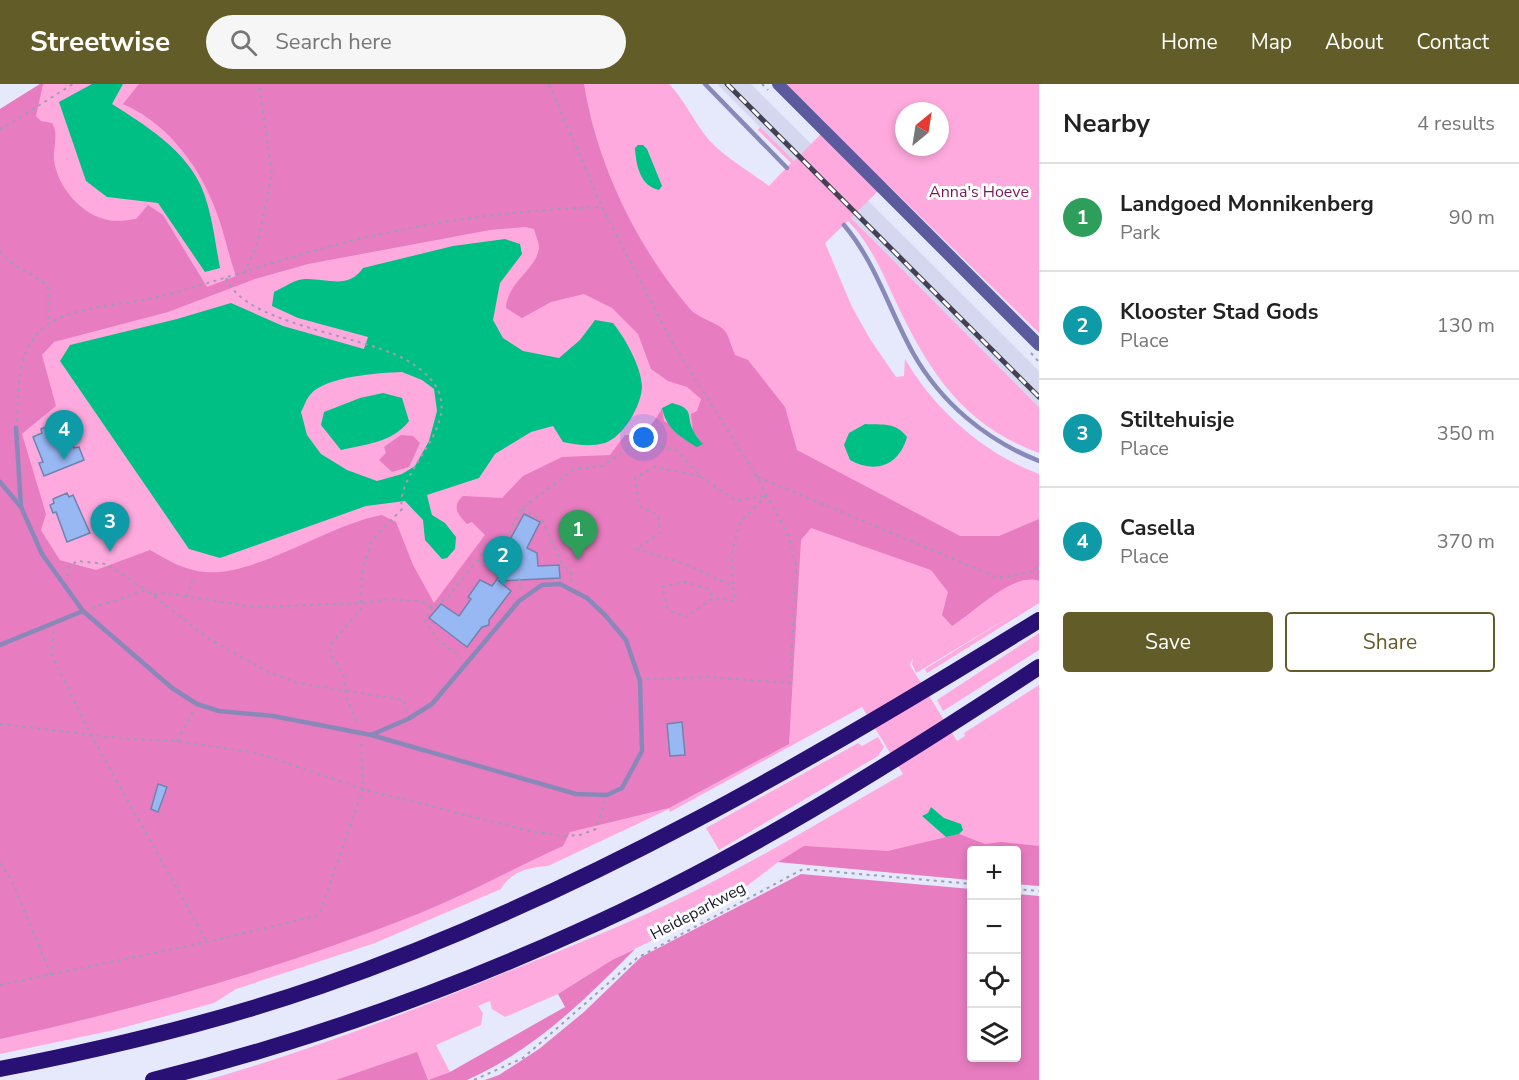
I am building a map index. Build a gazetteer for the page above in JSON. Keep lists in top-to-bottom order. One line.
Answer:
{"streets":{"path":["Heideparkweg"]},"parks":["Anna's Hoeve"],"north":"top right","page":{"header":"Streetwise","search":"Search here","nav":["Home","Map","About","Contact"],"heading":["Nearby","4 results"],"list":[{"mark":"1","name":"Landgoed Monnikenberg","note":"Park","value":"90 m"},{"mark":"2","name":"Klooster Stad Gods","note":"Place","value":"130 m"},{"mark":"3","name":"Stiltehuisje","note":"Place","value":"350 m"},{"mark":"4","name":"Casella","note":"Place","value":"370 m"}],"pins":["4","3","1","2"],"buttons":["Save","Share"],"map_buttons":["+","−"]}}
